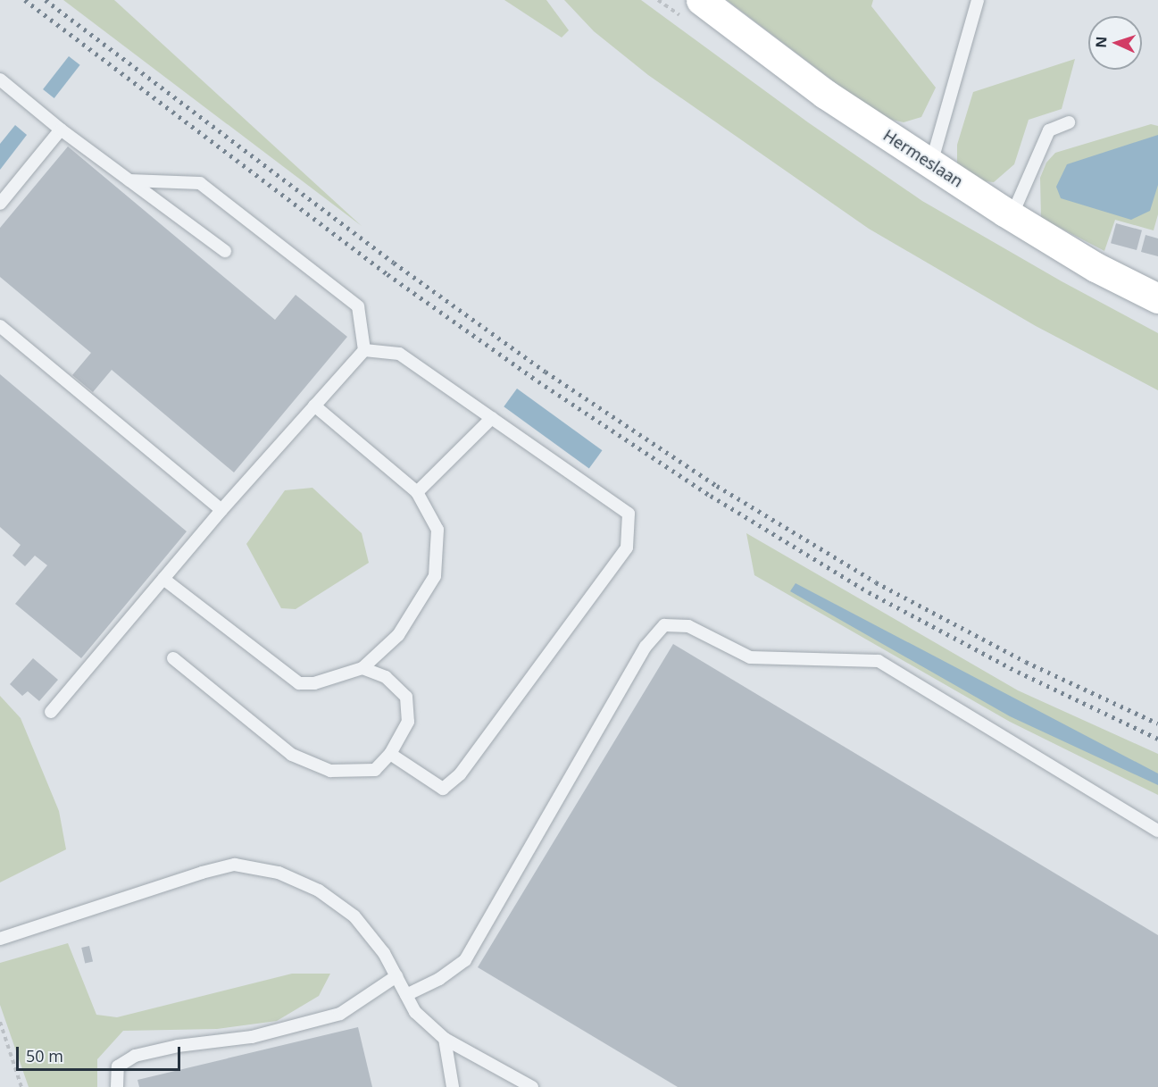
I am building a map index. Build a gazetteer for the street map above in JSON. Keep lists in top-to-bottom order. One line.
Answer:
{"streets":{"street":["Hermeslaan"]},"scale_bar":"50 m","north":"left"}
